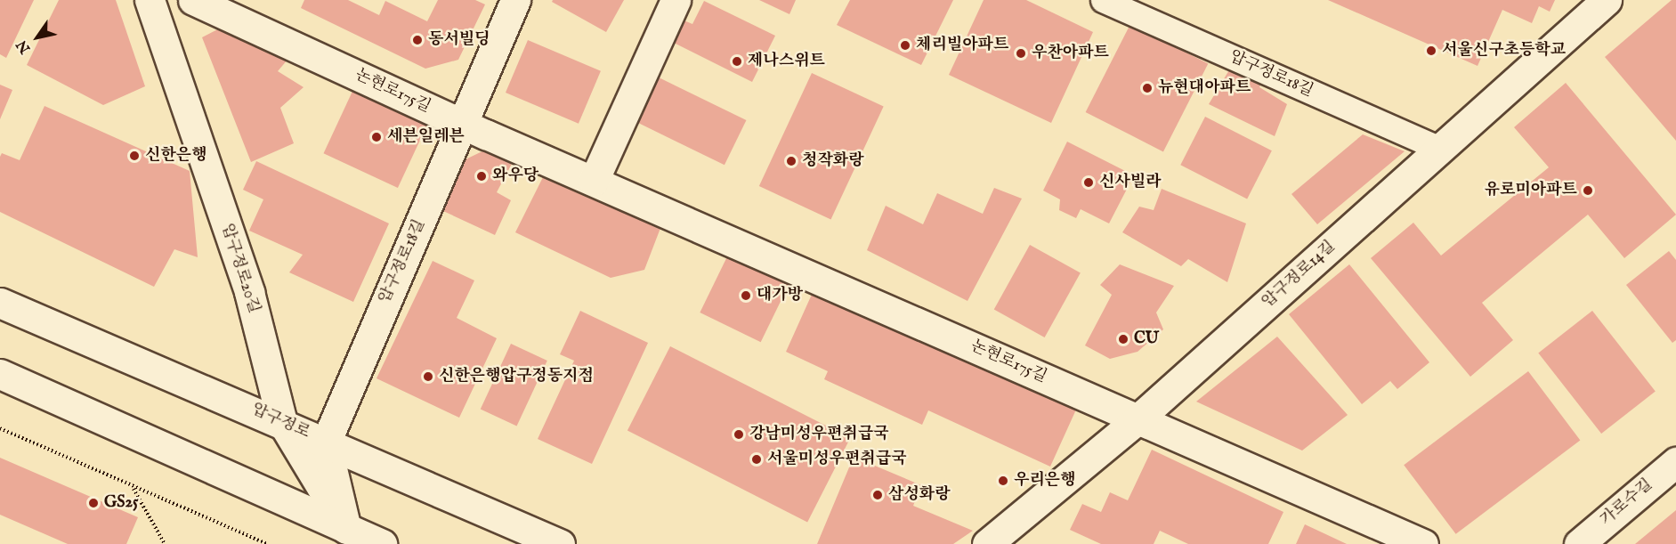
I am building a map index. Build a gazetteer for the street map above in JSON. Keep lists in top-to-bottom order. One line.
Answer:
{"streets":{"street":["압구정로18길","논현로175길","압구정로20길","압구정로14길","압구정로","가로수길"]},"crossings":[["압구정로18길","논현로175길"],["압구정로18길","압구정로14길"],["압구정로18길","압구정로"],["논현로175길","압구정로14길"],["압구정로20길","압구정로"]],"places":["동서빌딩","체리빌아파트","서울신구초등학교","우찬아파트","제나스위트","뉴현대아파트","세븐일레븐","신한은행","청작화랑","와우당","신사빌라","유로미아파트","대가방","CU","신한은행압구정동지점","강남미성우편취급국","서울미성우편취급국","우리은행","삼성화랑","GS25"],"north":"bottom left"}
